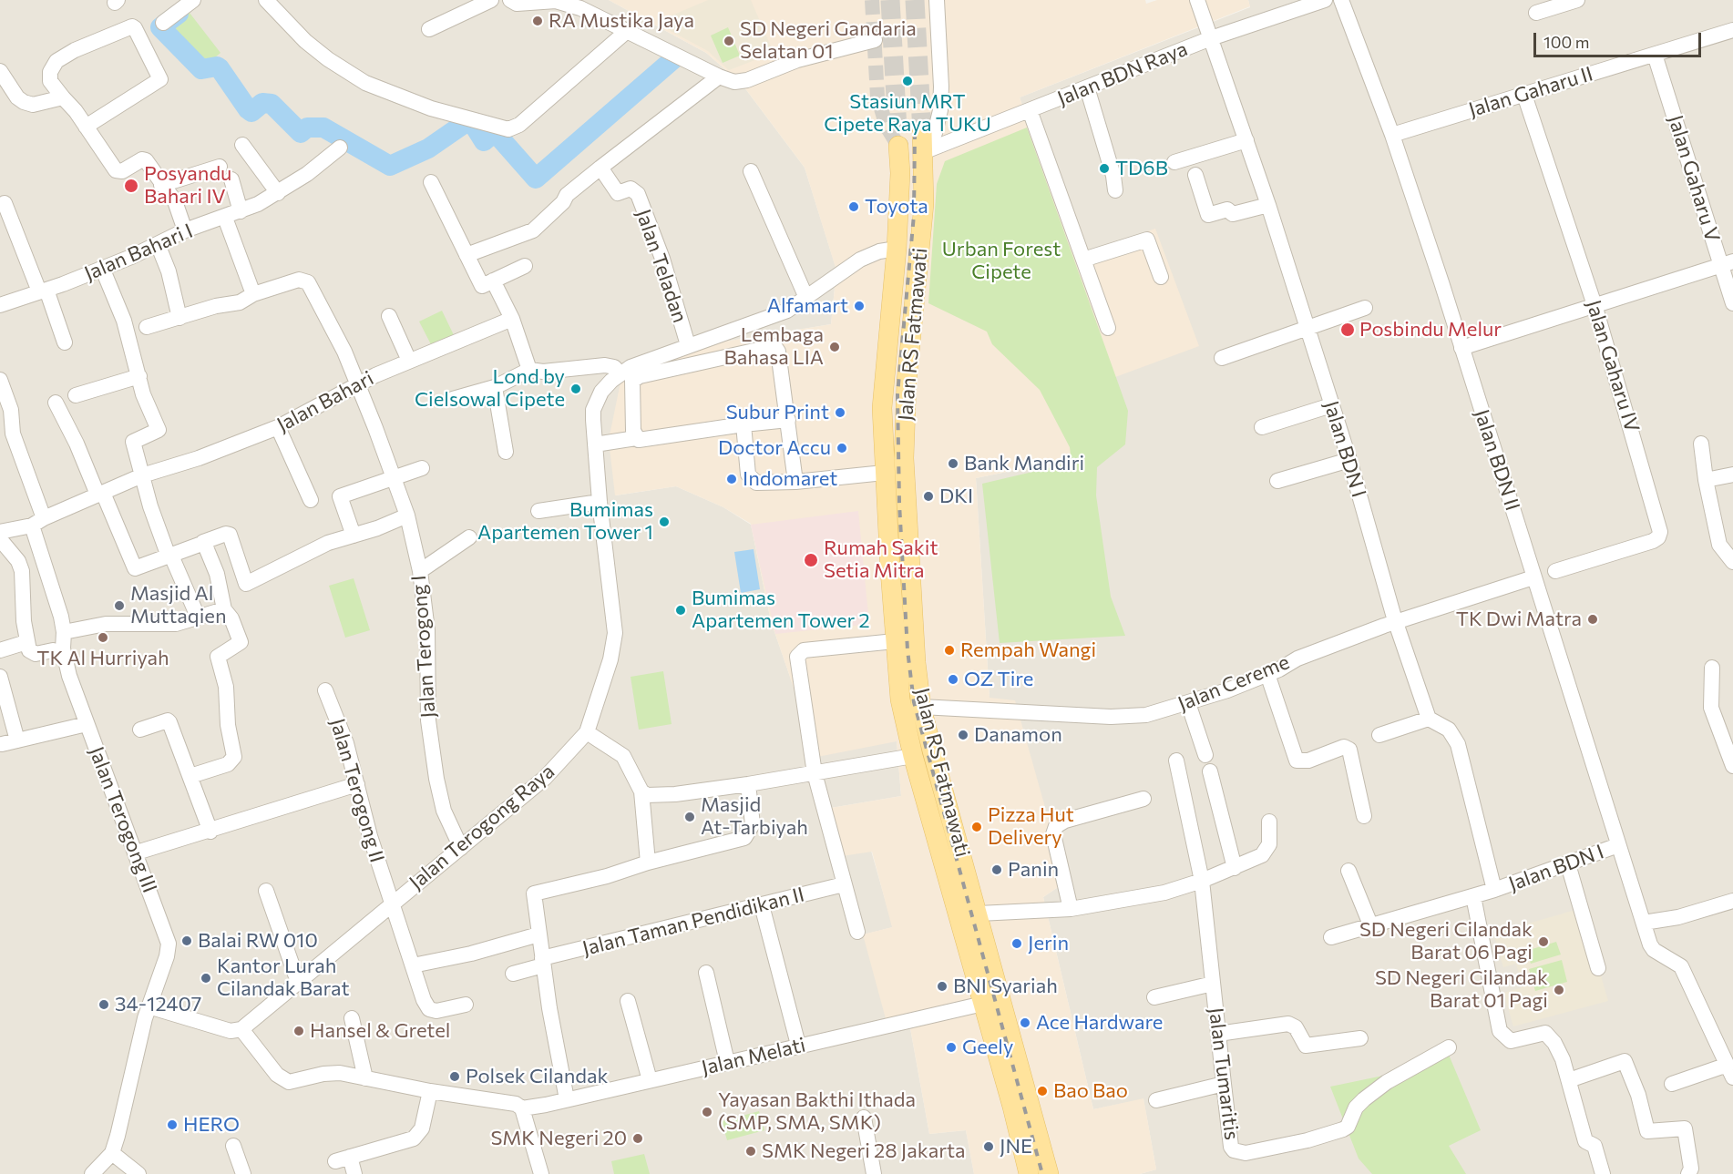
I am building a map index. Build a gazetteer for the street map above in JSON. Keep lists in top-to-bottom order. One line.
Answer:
{"streets":{"main road":["Jalan RS Fatmawati"],"street":["Jalan BDN Raya","Jalan Gaharu II","Jalan Gaharu V","Jalan Bahari I","Jalan Teladan","Jalan Gaharu IV","Jalan Bahari","Jalan BDN I","Jalan BDN II","Jalan Terogong I","Jalan Cereme","Jalan Terogong II","Jalan Terogong III","Jalan Terogong Raya","Jalan Taman Pendidikan II","Jalan Melati","Jalan Tumaritis"]},"crossings":[["Jalan BDN Raya","Jalan RS Fatmawati"],["Jalan BDN Raya","Jalan BDN I"],["Jalan Gaharu II","Jalan Gaharu V"],["Jalan Gaharu II","Jalan Gaharu IV"],["Jalan Gaharu II","Jalan BDN II"],["Jalan Teladan","Jalan Terogong Raya"],["Jalan RS Fatmawati","Jalan Cereme"],["Jalan RS Fatmawati","Jalan Terogong Raya"],["Jalan RS Fatmawati","Jalan Melati"],["Jalan Bahari","Jalan Terogong I"],["Jalan Bahari","Jalan Terogong III"],["Jalan BDN I","Jalan BDN II"],["Jalan BDN I","Jalan Cereme"],["Jalan BDN II","Jalan Cereme"],["Jalan Terogong I","Jalan Terogong Raya"],["Jalan Terogong II","Jalan Terogong Raya"]],"parks":["Urban Forest Cipete"],"places":["RA Mustika Jaya","SD Negeri Gandaria Selatan 01","Stasiun MRT Cipete Raya TUKU","TD6B","Posyandu Bahari IV","Toyota","Alfamart","Posbindu Melur","Lembaga Bahasa LIA","Lond by Cielsowal Cipete","Subur Print","Doctor Accu","Bank Mandiri","Indomaret","DKI","Bumimas Apartemen Tower 1","Rumah Sakit Setia Mitra","Masjid Al Muttaqien","Bumimas Apartemen Tower 2","TK Dwi Matra","TK Al Hurriyah","Rempah Wangi","OZ Tire","Danamon","Masjid At-Tarbiyah","Pizza Hut Delivery","Panin","Balai RW 010","SD Negeri Cilandak Barat 06 Pagi","Jerin","Kantor Lurah Cilandak Barat","BNI Syariah","SD Negeri Cilandak Barat 01 Pagi","34-12407","Ace Hardware","Hansel & Gretel","Geely","Polsek Cilandak","Bao Bao","Yayasan Bakthi Ithada (SMP, SMA, SMK)","HERO","SMK Negeri 20","JNE","SMK Negeri 28 Jakarta"],"scale_bar":"100 m"}
